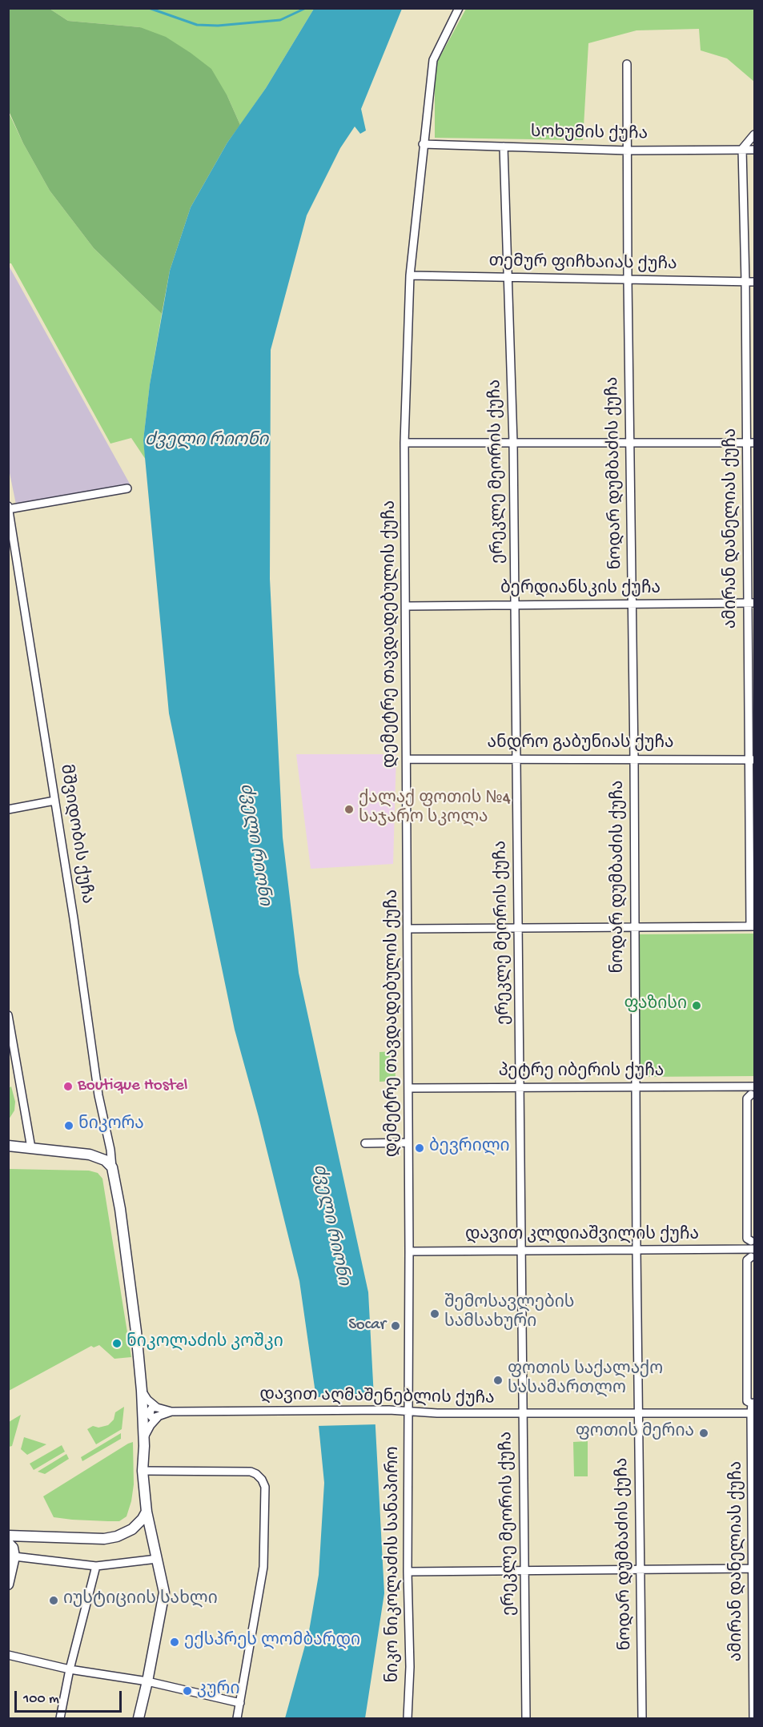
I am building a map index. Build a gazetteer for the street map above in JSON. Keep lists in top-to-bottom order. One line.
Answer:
{"streets":{"street":["სოხუმის ქუჩა","თემურ ფიჩხაიას ქუჩა","ერეკლე მეორის ქუჩა","ნოდარ დუმბაძის ქუჩა","ამირან დანელიას ქუჩა","ბერდიანსკის ქუჩა","დემეტრე თავდადებულის ქუჩა","ანდრო გაბუნიას ქუჩა","მშვიდობის ქუჩა","პეტრე იბერის ქუჩა","დავით კლდიაშვილის ქუჩა","დავით აღმაშენებლის ქუჩა","ნიკო ნიკოლაძის სანაპირო"]},"crossings":[["სოხუმის ქუჩა","ერეკლე მეორის ქუჩა"],["სოხუმის ქუჩა","ნოდარ დუმბაძის ქუჩა"],["სოხუმის ქუჩა","ამირან დანელიას ქუჩა"],["სოხუმის ქუჩა","დემეტრე თავდადებულის ქუჩა"],["თემურ ფიჩხაიას ქუჩა","ერეკლე მეორის ქუჩა"],["თემურ ფიჩხაიას ქუჩა","ნოდარ დუმბაძის ქუჩა"],["თემურ ფიჩხაიას ქუჩა","ამირან დანელიას ქუჩა"],["თემურ ფიჩხაიას ქუჩა","დემეტრე თავდადებულის ქუჩა"],["ერეკლე მეორის ქუჩა","ბერდიანსკის ქუჩა"],["ერეკლე მეორის ქუჩა","ანდრო გაბუნიას ქუჩა"],["ერეკლე მეორის ქუჩა","პეტრე იბერის ქუჩა"],["ერეკლე მეორის ქუჩა","დავით კლდიაშვილის ქუჩა"],["ერეკლე მეორის ქუჩა","დავით აღმაშენებლის ქუჩა"],["ნოდარ დუმბაძის ქუჩა","ბერდიანსკის ქუჩა"],["ნოდარ დუმბაძის ქუჩა","ანდრო გაბუნიას ქუჩა"],["ნოდარ დუმბაძის ქუჩა","პეტრე იბერის ქუჩა"],["ნოდარ დუმბაძის ქუჩა","დავით კლდიაშვილის ქუჩა"],["ნოდარ დუმბაძის ქუჩა","დავით აღმაშენებლის ქუჩა"],["ამირან დანელიას ქუჩა","ბერდიანსკის ქუჩა"],["ამირან დანელიას ქუჩა","ანდრო გაბუნიას ქუჩა"],["ამირან დანელიას ქუჩა","პეტრე იბერის ქუჩა"],["ამირან დანელიას ქუჩა","დავით კლდიაშვილის ქუჩა"],["ამირან დანელიას ქუჩა","დავით აღმაშენებლის ქუჩა"],["ბერდიანსკის ქუჩა","დემეტრე თავდადებულის ქუჩა"],["დემეტრე თავდადებულის ქუჩა","ანდრო გაბუნიას ქუჩა"],["დემეტრე თავდადებულის ქუჩა","პეტრე იბერის ქუჩა"],["დემეტრე თავდადებულის ქუჩა","დავით კლდიაშვილის ქუჩა"],["დემეტრე თავდადებულის ქუჩა","დავით აღმაშენებლის ქუჩა"],["დემეტრე თავდადებულის ქუჩა","ნიკო ნიკოლაძის სანაპირო"],["დავით აღმაშენებლის ქუჩა","ნიკო ნიკოლაძის სანაპირო"]],"water":["ძველი რიონი"],"places":["ქალაქ ფოთის №4 საჯარო სკოლა","ფაზისი","Boutique Hostel","ნიკორა","ბევრილი","შემოსავლების სამსახური","Socar","ნიკოლაძის კოშკი","ფოთის საქალაქო სასამართლო","ფოთის მერია","იუსტიციის სახლი","ექსპრეს ლომბარდი","კური"],"scale_bar":"100 m"}
